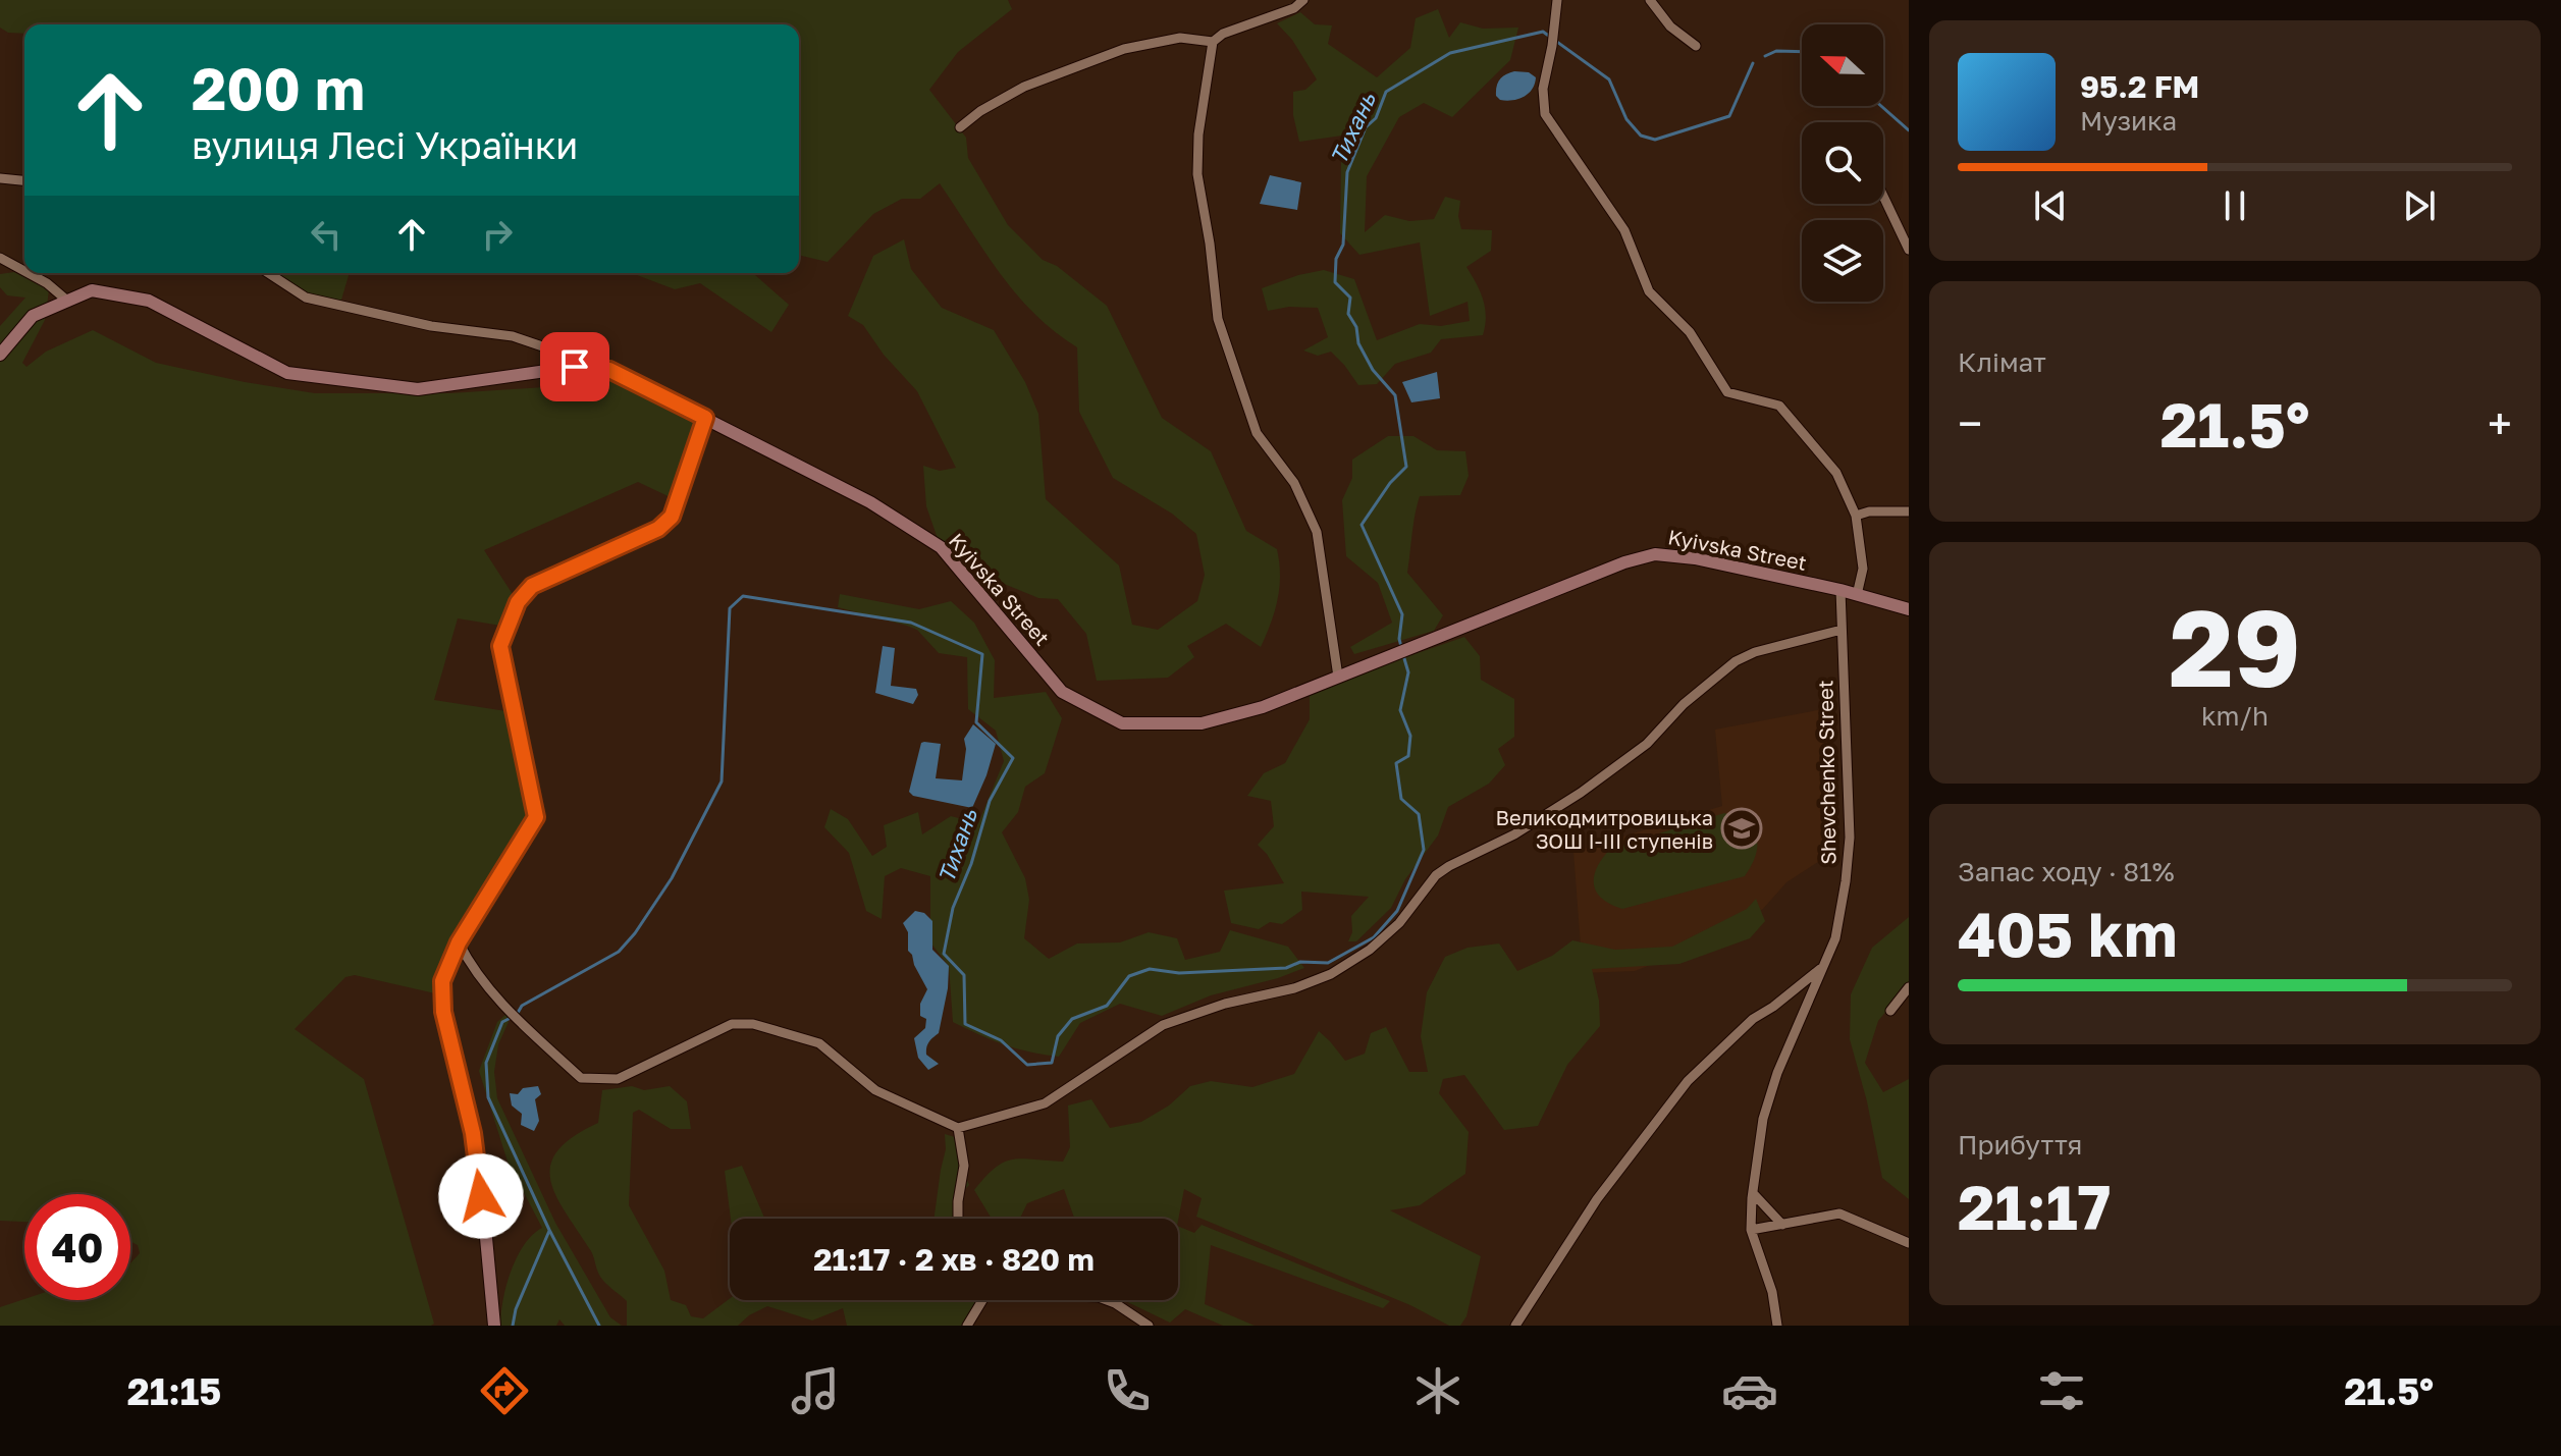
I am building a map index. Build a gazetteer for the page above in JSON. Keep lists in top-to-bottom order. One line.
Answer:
{"streets":{"main road":["Kyivska Street"],"street":["Shevchenko Street"]},"crossings":[["Kyivska Street","Shevchenko Street"]],"water":["Тихань"],"places":{"school or university":["Великодмитровицька ЗОШ І-ІІІ ступенів"]},"north":"left","page":{"turn":["200 m","вулиця Лесі Українки"],"song":["95.2 FM","Музика"],"tile":["Клімат",["29","km/h"],["Запас ходу · 81%","405 km"],["Прибуття","21:17"]],"heat":["−","21.5°","+"],"limit":"40","trip":"21:17 · 2 хв · 820 m","tabs":["21:15","21.5°"]}}
